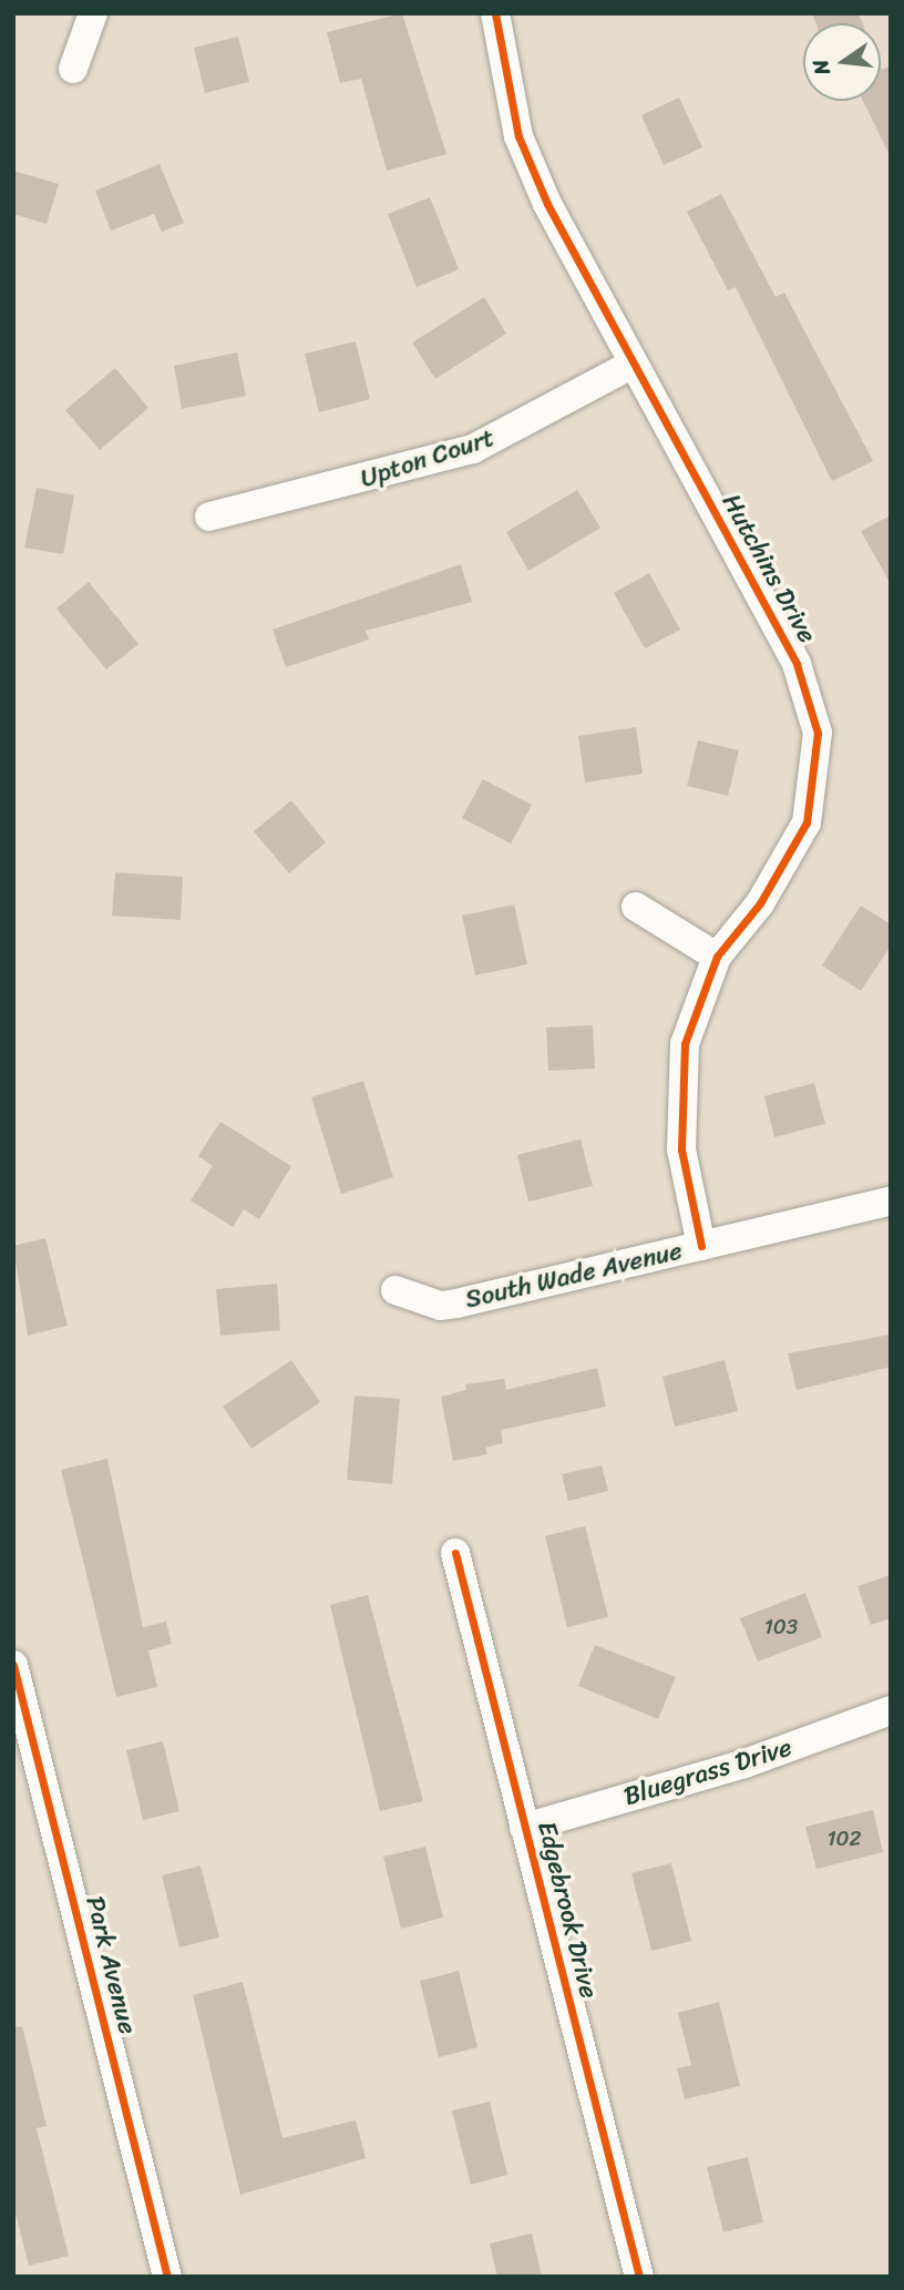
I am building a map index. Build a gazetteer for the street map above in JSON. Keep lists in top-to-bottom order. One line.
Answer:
{"streets":{"street":["Upton Court","Hutchins Drive","South Wade Avenue","Bluegrass Drive","Edgebrook Drive","Park Avenue"]},"crossings":[["Upton Court","Hutchins Drive"],["Hutchins Drive","South Wade Avenue"],["Bluegrass Drive","Edgebrook Drive"]],"house_numbers":["103","102"],"north":"left"}
